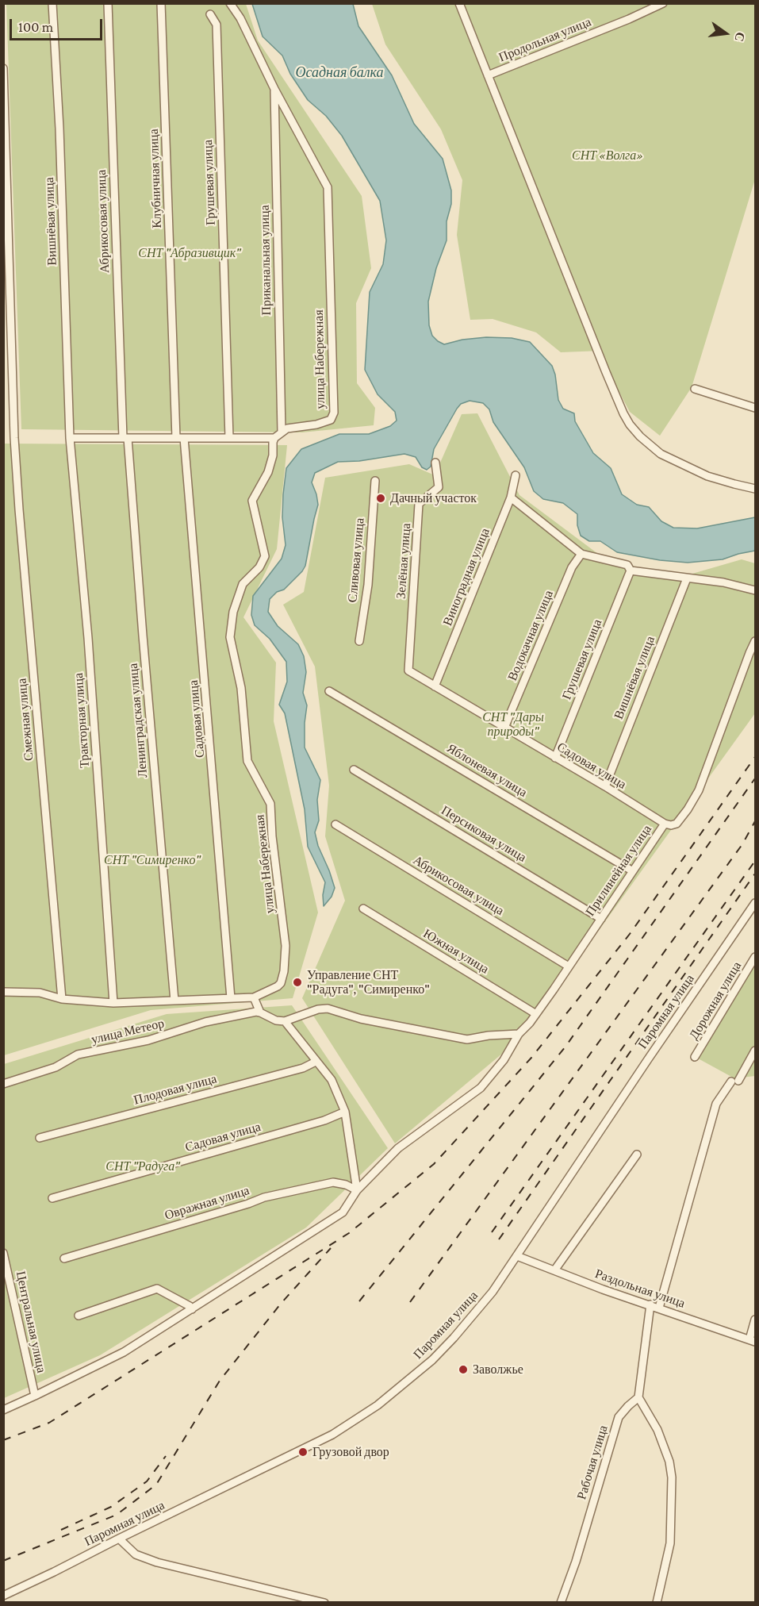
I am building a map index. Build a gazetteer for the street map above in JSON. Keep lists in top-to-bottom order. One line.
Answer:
{"streets":{"street":["Продольная улица","Клубничная улица","Грушевая улица","Вишнёвая улица","Абрикосовая улица","Приканальная улица","улица Набережная","Сливовая улица","Зелёная улица","Виноградная улица","Водокачная улица","Садовая улица","Смежная улица","Тракторная улица","Ленинградская улица","Яблоневая улица","Персиковая улица","Прилинейная улица","Южная улица","Дорожная улица","Паромная улица","улица Метеор","Плодовая улица","Овражная улица","Раздольная улица","Центральная улица","Рабочая улица"]},"crossings":[["Клубничная улица","Садовая улица"],["Грушевая улица","Садовая улица"],["Вишнёвая улица","Садовая улица"],["Вишнёвая улица","Тракторная улица"],["Абрикосовая улица","Ленинградская улица"],["Абрикосовая улица","Прилинейная улица"],["Приканальная улица","улица Набережная"],["Зелёная улица","Садовая улица"],["Виноградная улица","Садовая улица"],["Водокачная улица","Садовая улица"],["Садовая улица","Прилинейная улица"],["Яблоневая улица","Прилинейная улица"],["Персиковая улица","Прилинейная улица"],["Прилинейная улица","Южная улица"],["Прилинейная улица","Овражная улица"],["Прилинейная улица","Центральная улица"],["Паромная улица","Раздольная улица"]],"water":["Осадная балка"],"parks":["СНТ «Волга»","СНТ \"Абразивщик\"","СНТ \"Дары природы\"","СНТ \"Симиренко\"","СНТ \"Радуга\""],"places":["Дачный участок","Управление СНТ \"Радуга\", \"Симиренко\"","Заволжье","Грузовой двор"],"scale_bar":"100 m","north":"right"}
